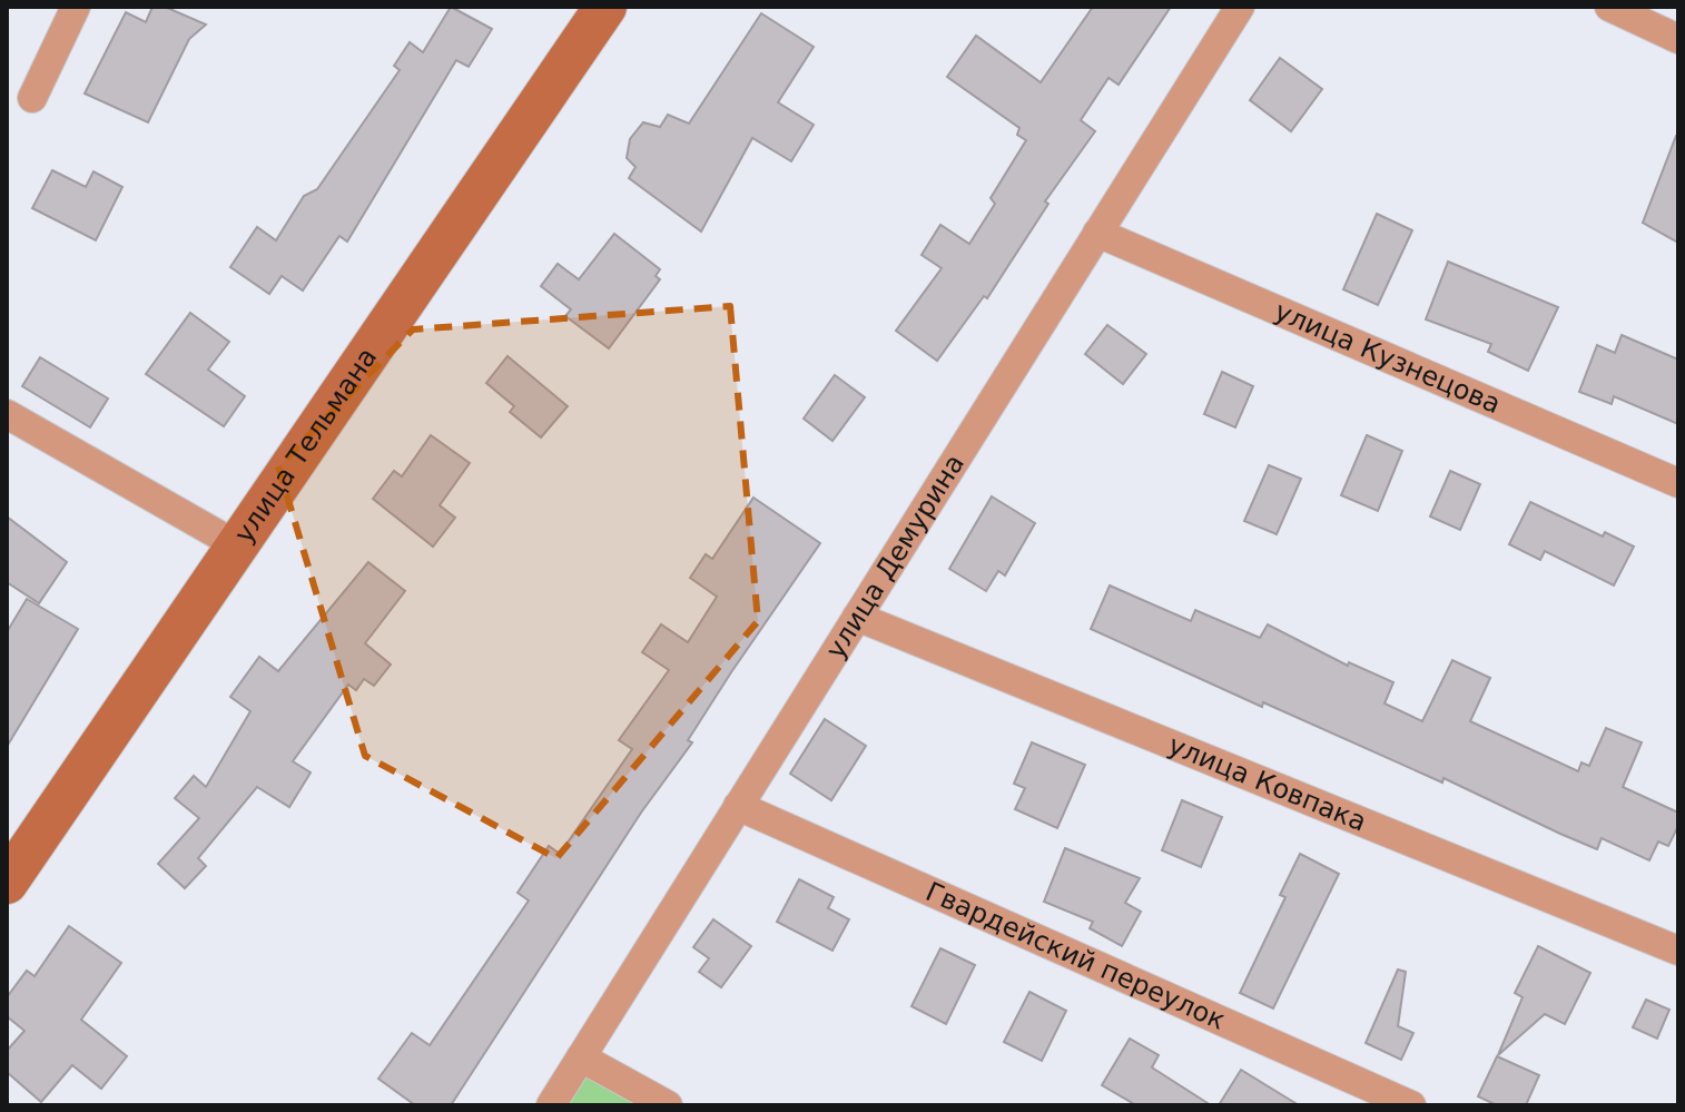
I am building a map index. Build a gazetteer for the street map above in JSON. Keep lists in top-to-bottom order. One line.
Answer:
{"streets":{"main road":["улица Тельмана"],"street":["улица Кузнецова","улица Демурина","улица Ковпака","Гвардейский переулок"]},"crossings":[["улица Кузнецова","улица Демурина"],["улица Демурина","улица Ковпака"],["улица Демурина","Гвардейский переулок"]]}
